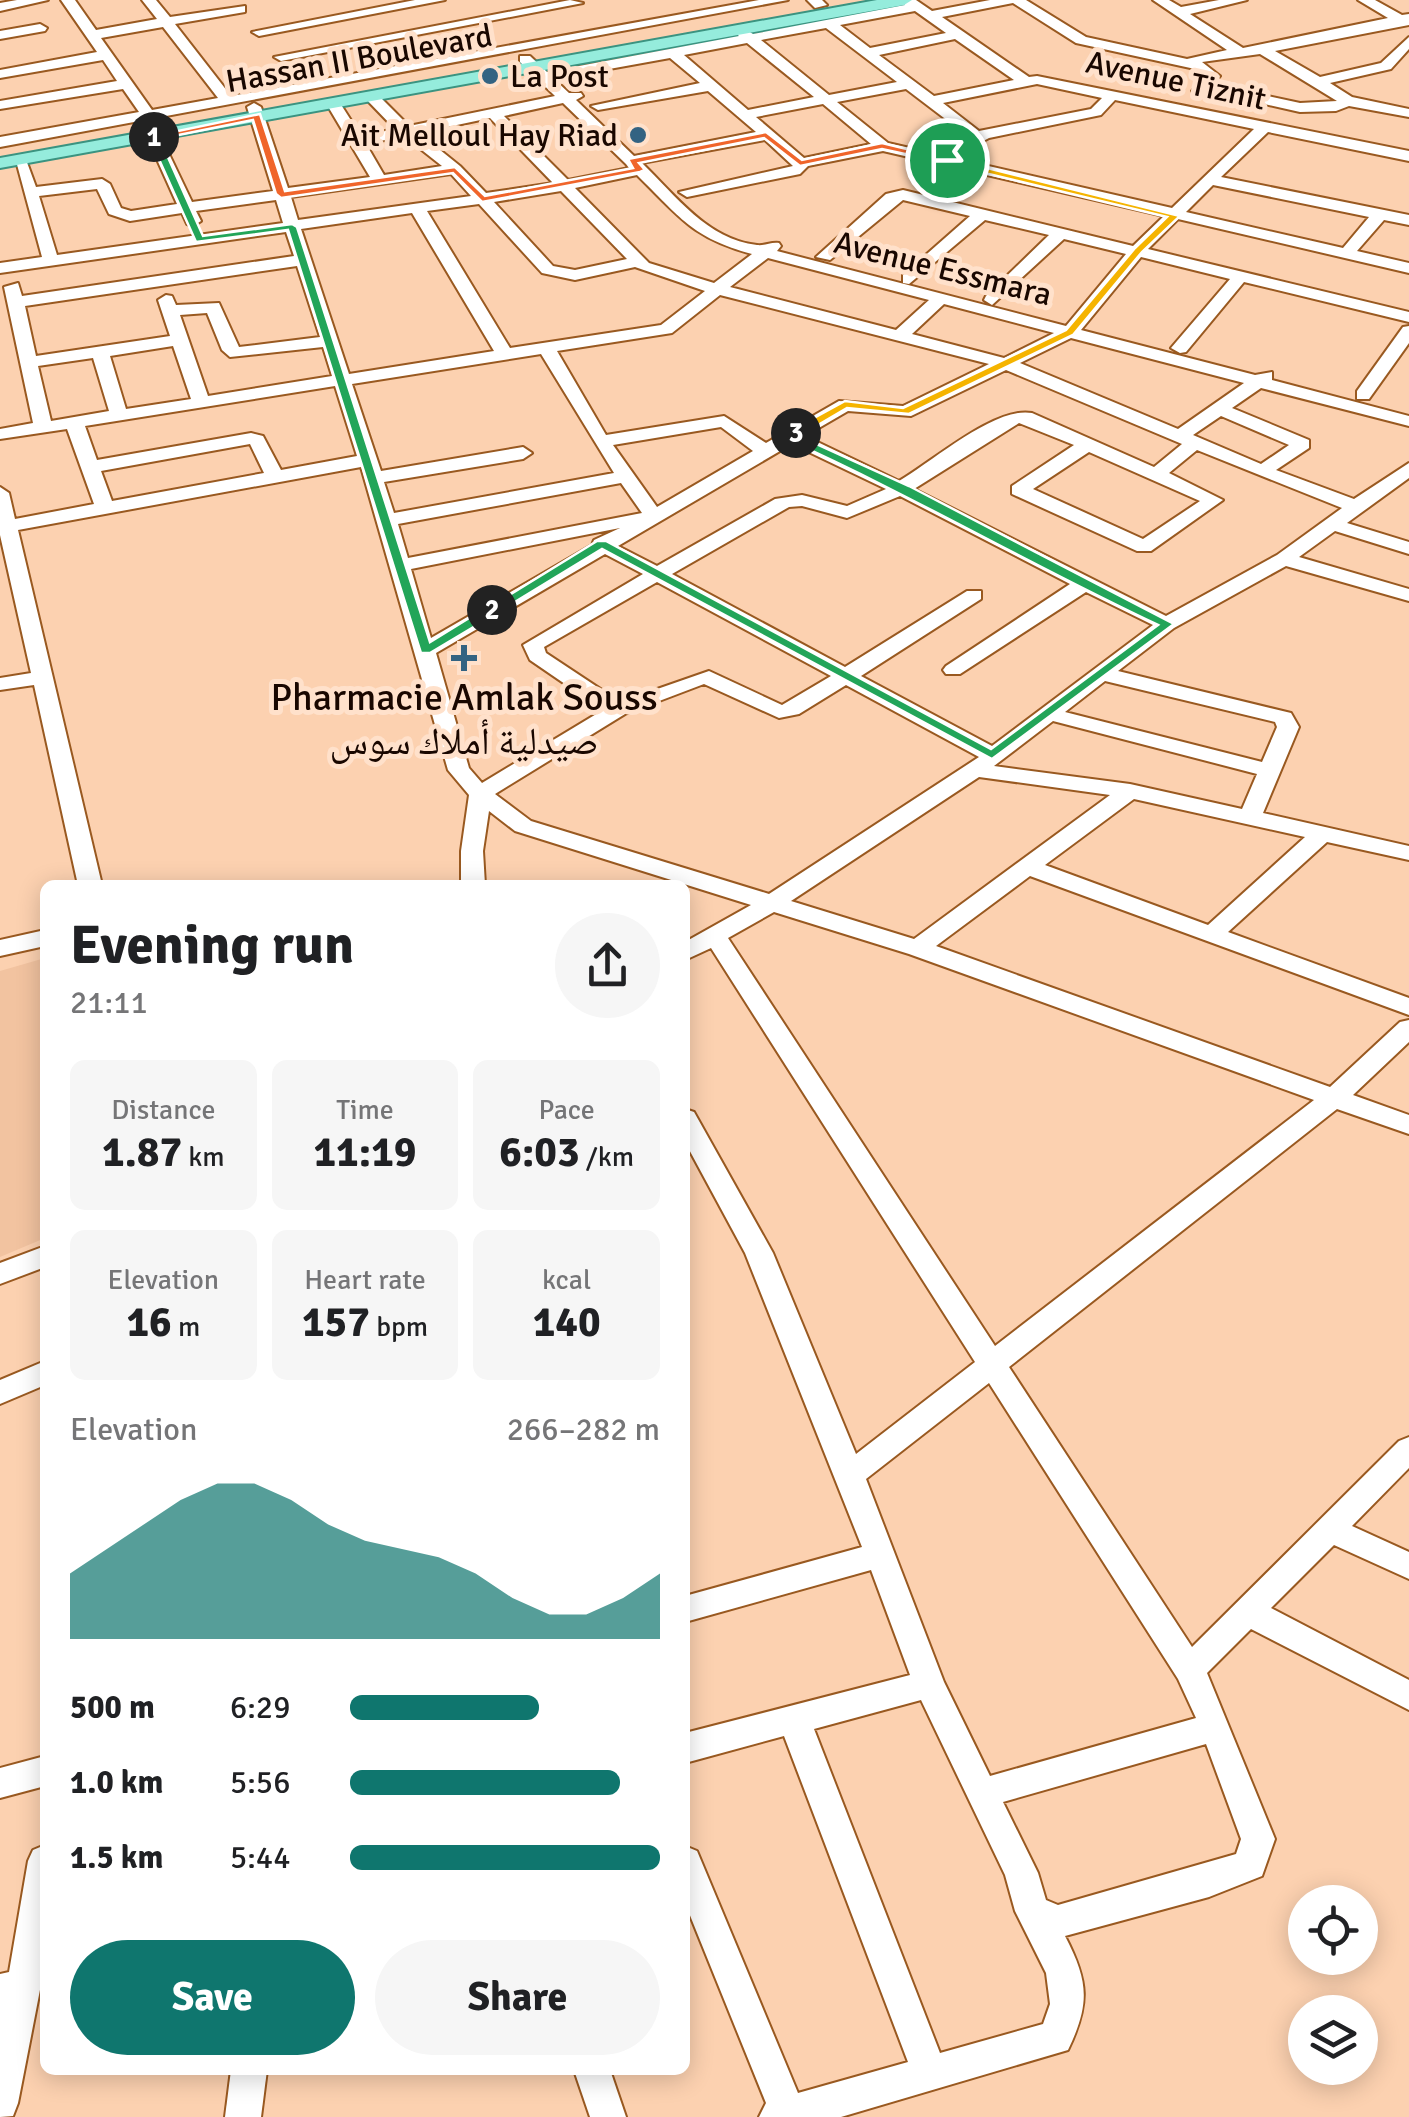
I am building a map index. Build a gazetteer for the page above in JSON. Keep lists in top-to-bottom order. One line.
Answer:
{"streets":{"main road":["Hassan II Boulevard"],"street":["Avenue Tiznit","Avenue Essmara"]},"crossings":[["Hassan II Boulevard","Avenue Essmara"]],"places":{"other":["La Post","Ait Melloul Hay Riad"],"health":["Pharmacie Amlak Souss صيدلية أملاك سوس"]},"page":{"pins":["1","3","2"],"heading":["Evening run","21:11"],"stats":[["Distance","1.87 km"],["Time","11:19"],["Pace","6:03 /km"],["Elevation","16 m"],["Heart rate","157 bpm"],["kcal","140"]],"chart":["Elevation","266–282 m"],"list":[{"name":"500 m","note":"6:29"},{"name":"1.0 km","note":"5:56"},{"name":"1.5 km","note":"5:44"}],"buttons":["Save","Share"]}}
